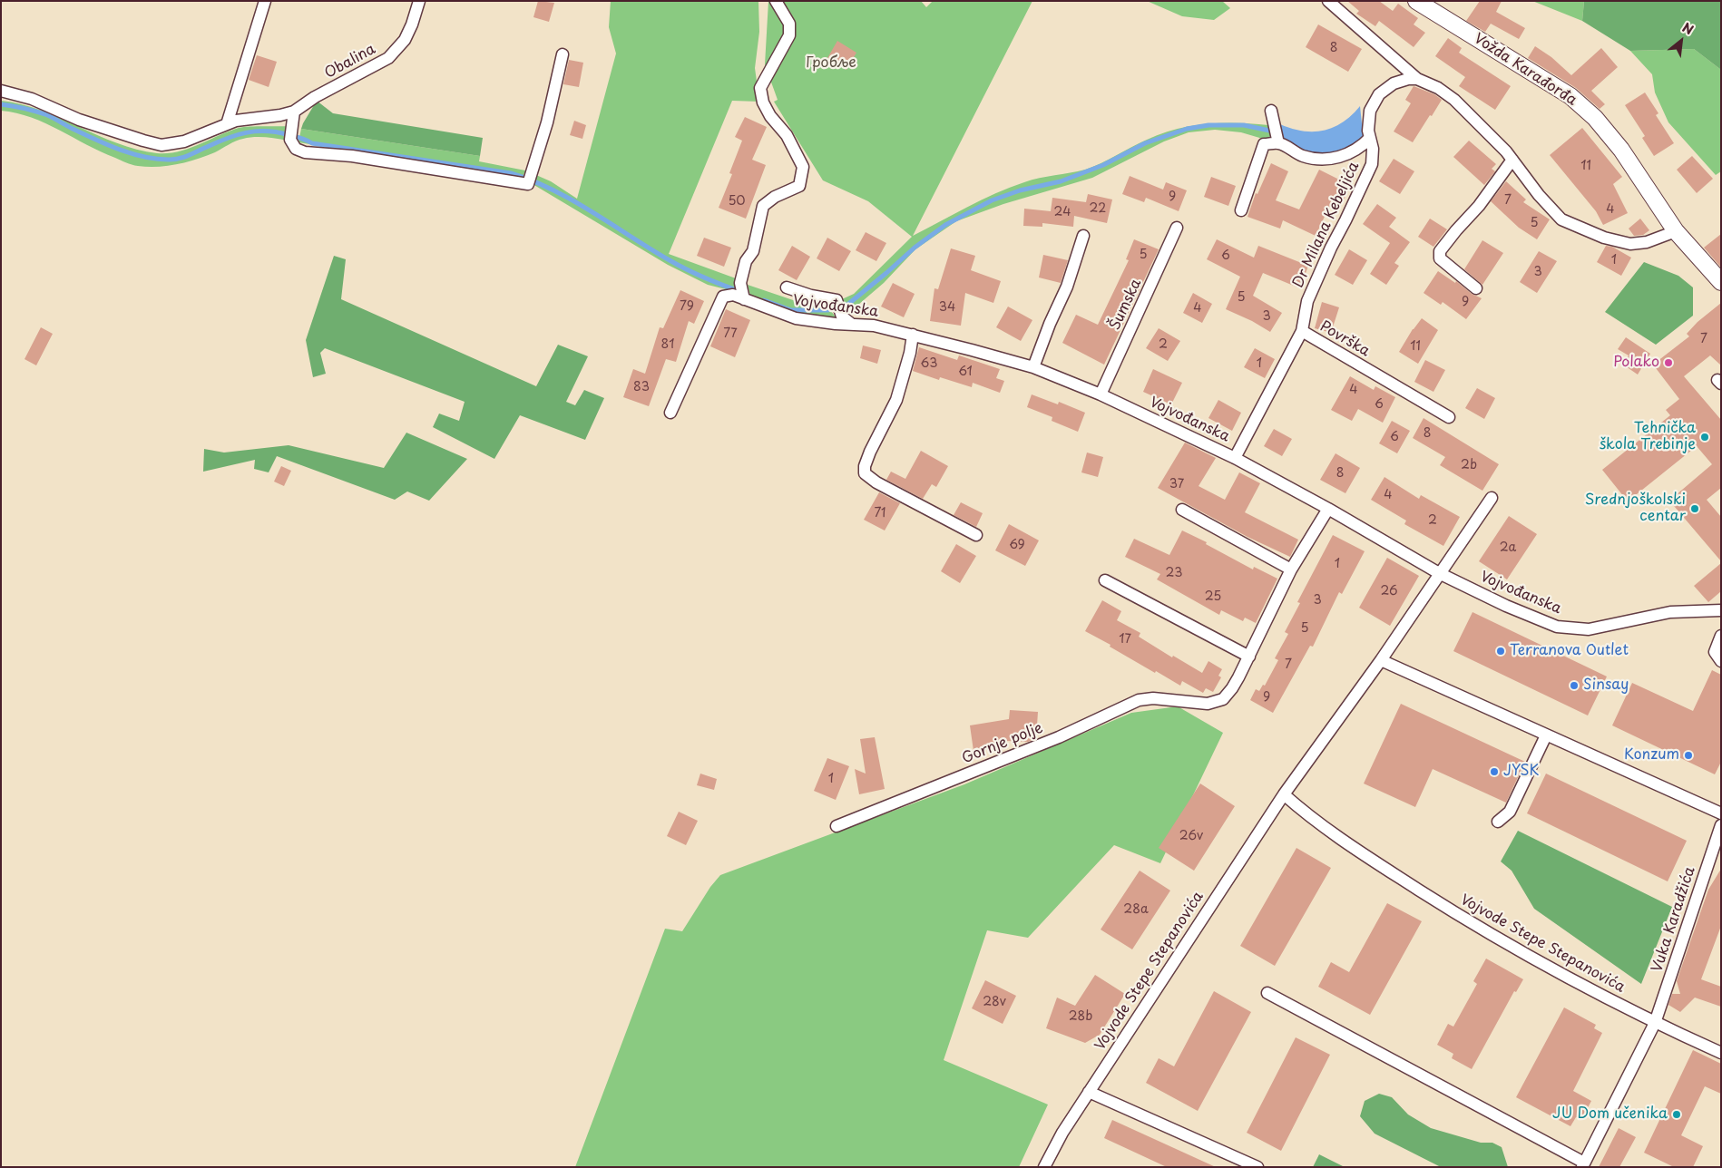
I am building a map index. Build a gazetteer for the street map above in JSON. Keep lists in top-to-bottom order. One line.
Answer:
{"streets":{"street":["Obalina","Vožda Karađorđa","Dr Milana Kebeljića","Šumska","Vojvođanska","Površka","Gornje polje","Vuka Karadžića","Vojvode Stepe Stepanovića"]},"crossings":[["Dr Milana Kebeljića","Površka"],["Šumska","Vojvođanska"],["Vojvođanska","Površka"],["Vojvođanska","Vojvode Stepe Stepanovića"],["Vuka Karadžića","Vojvode Stepe Stepanovića"]],"parks":["Гробље"],"places":["Polako","Tehnička škola Trebinje","Srednjoškolski centar","Terranova Outlet","Sinsay","Konzum","JYSK","JU Dom učenika"],"house_numbers":["8","11","9","7","50","22","4","24","5","5","6","1","3","5","9","79","34","4","3","77","7","81","2","11","63","1","61","83","4","6","8","6","2b","8","37","4","71","2","69","2a","1","23","26","25","3","5","17","7","9","1","26v","28a","28v","28b"],"north":"top right"}
